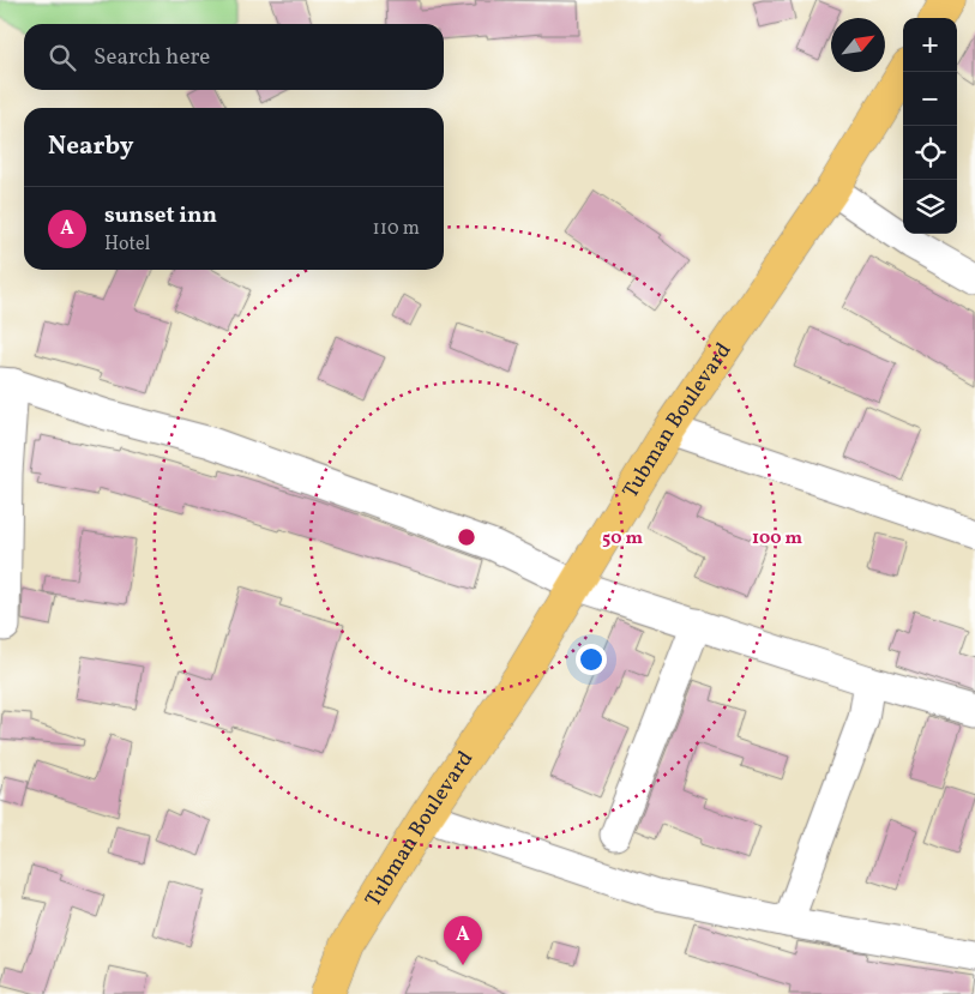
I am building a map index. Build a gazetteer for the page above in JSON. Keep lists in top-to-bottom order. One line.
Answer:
{"streets":{"highway":["Tubman Boulevard"]},"north":"top right","page":{"map_buttons":["+","−"],"search":"Search here","heading":"Nearby","list":[{"mark":"A","name":"sunset inn","note":"Hotel","value":"110 m"}],"pins":"A"},"rings":["50 m","100 m"]}
